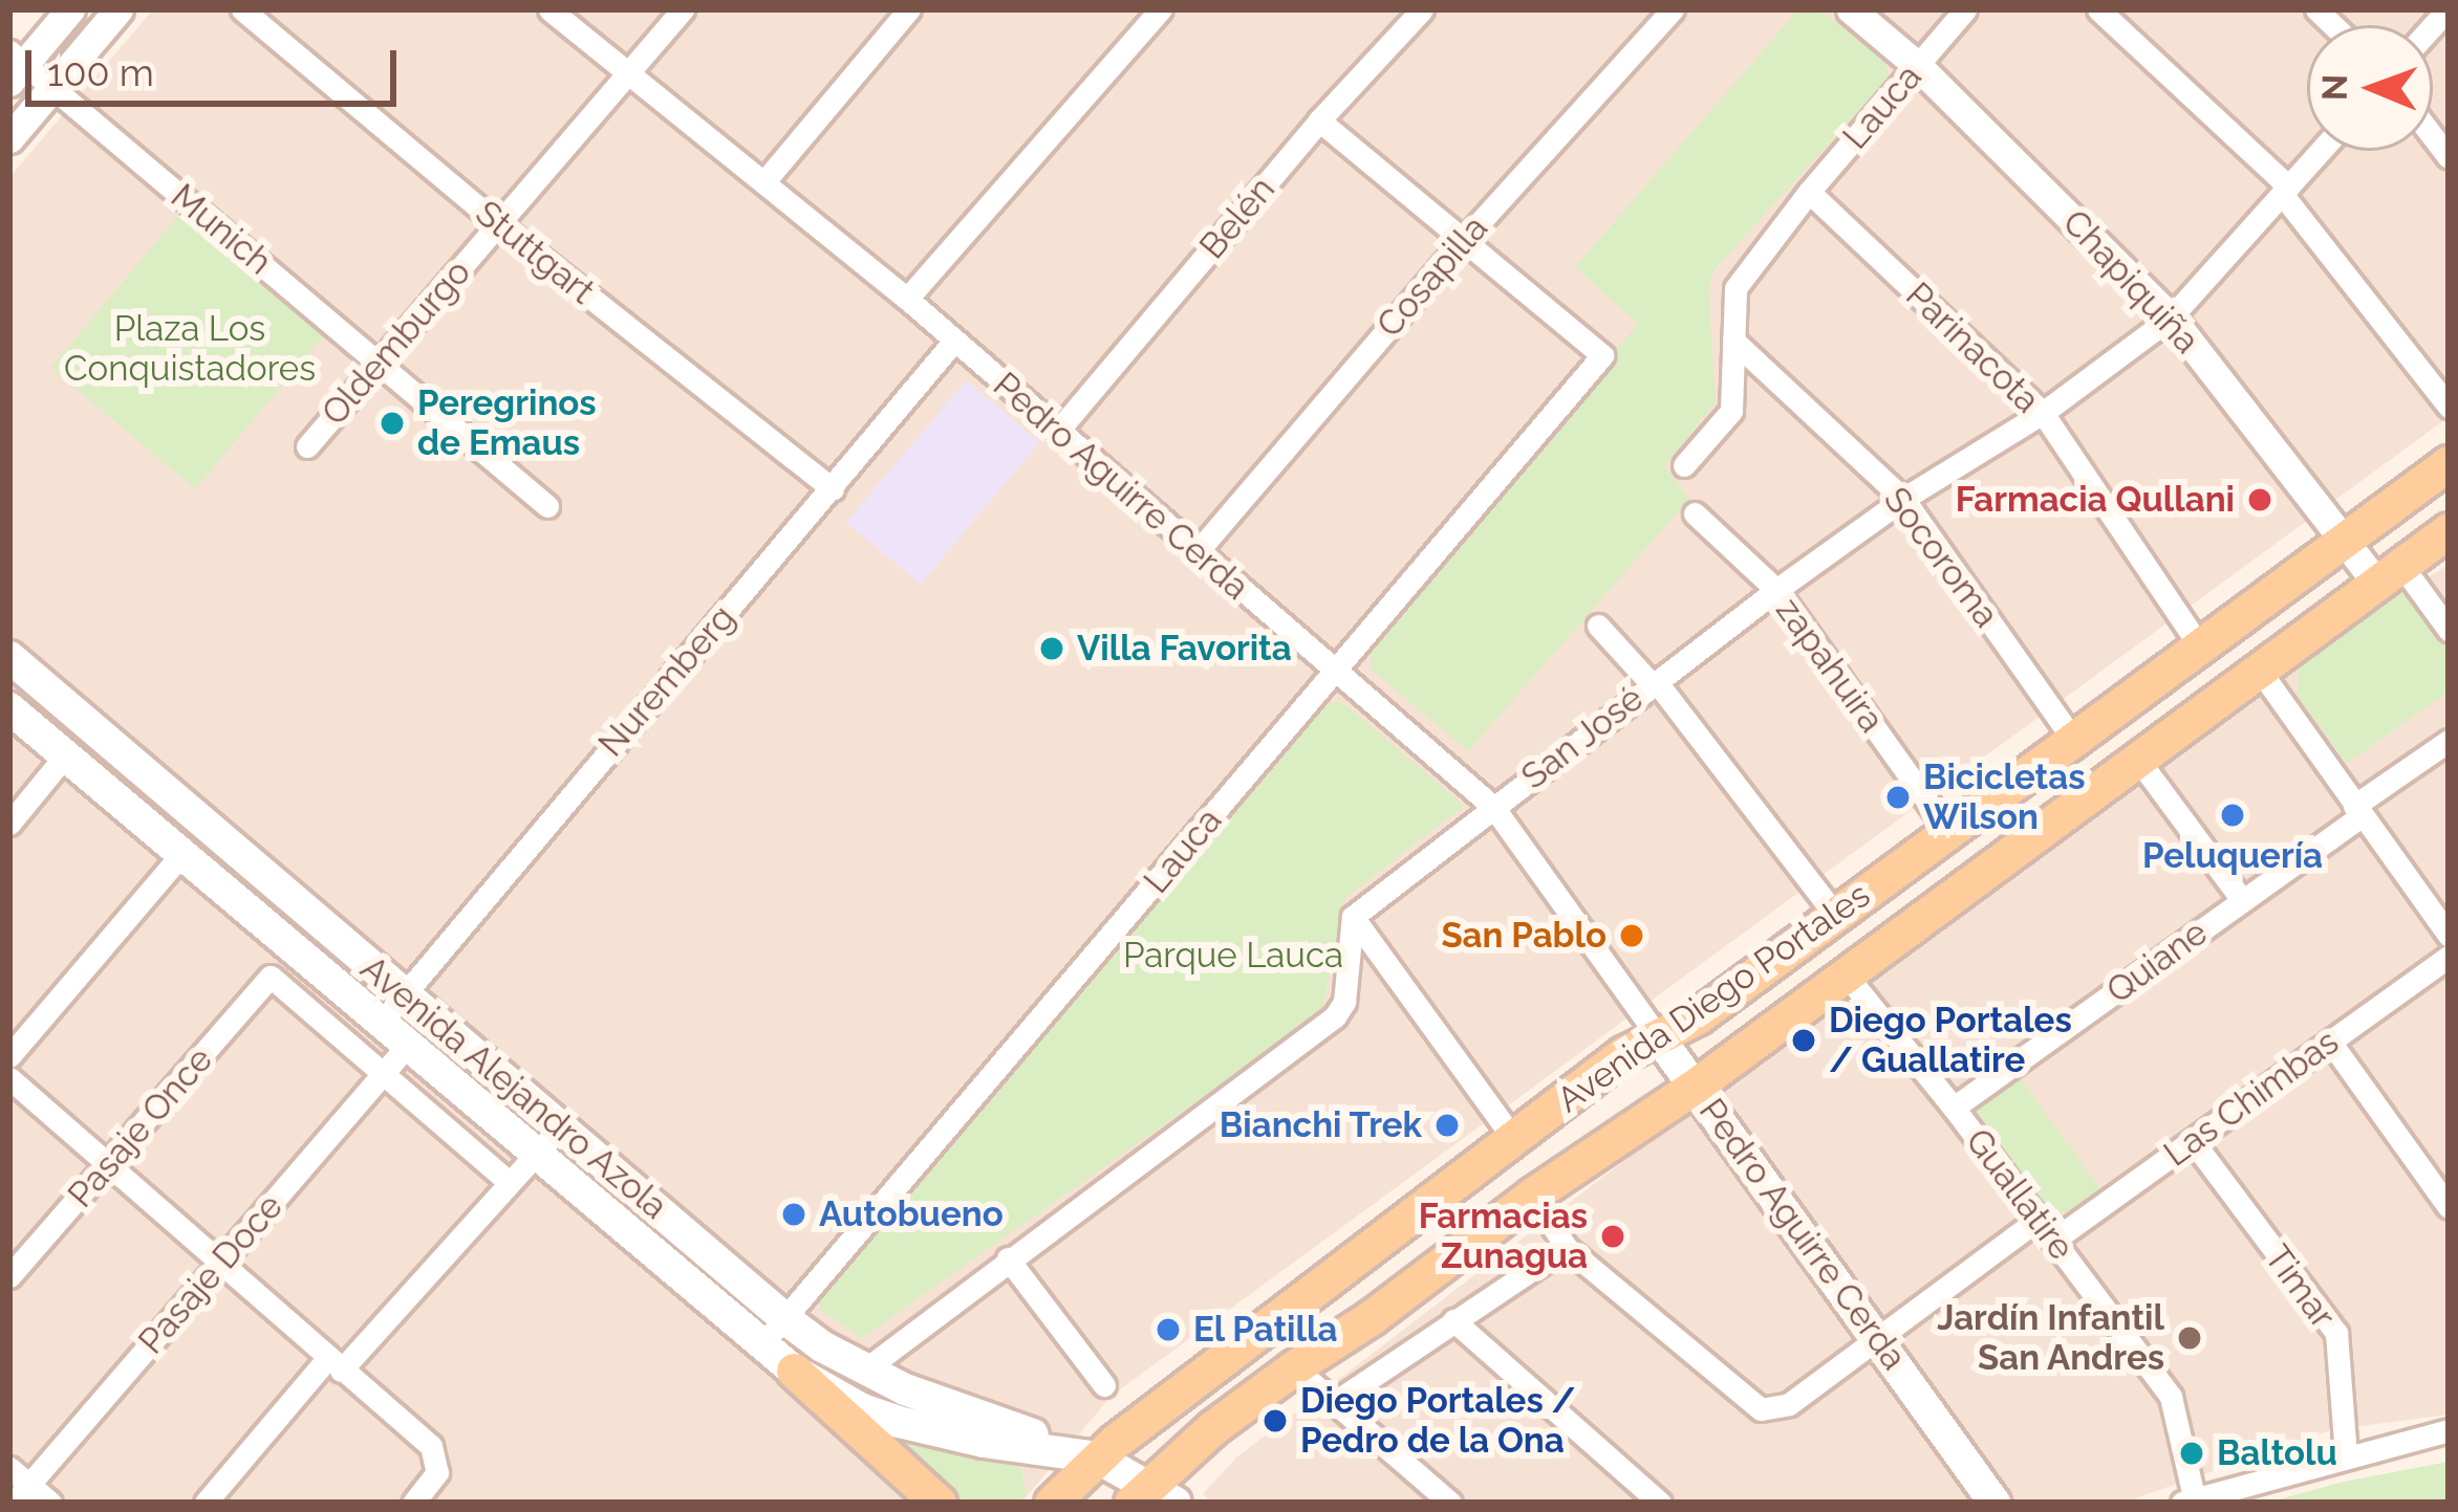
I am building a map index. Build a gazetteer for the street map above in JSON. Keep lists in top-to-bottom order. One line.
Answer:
{"streets":{"main road":["Pedro Aguirre Cerda","Avenida Diego Portales","Avenida Alejandro Azola"],"street":["Lauca","Belén","Munich","Stuttgart","Cosapilla","Chapiquiña","Oldemburgo","Parinacota","Socoroma","zapahuira","Nuremberg","San José","Quiane","Las Chimbas","Pasaje Once","Guallatire","Pasaje Doce","Timar"]},"crossings":[["Lauca","Cosapilla"],["Lauca","Chapiquiña"],["Lauca","Parinacota"],["Lauca","Pedro Aguirre Cerda"],["Lauca","Socoroma"],["Lauca","Avenida Alejandro Azola"],["Belén","Pedro Aguirre Cerda"],["Munich","Oldemburgo"],["Stuttgart","Oldemburgo"],["Stuttgart","Nuremberg"],["Cosapilla","Pedro Aguirre Cerda"],["Chapiquiña","San José"],["Chapiquiña","Avenida Diego Portales"],["Oldemburgo","Pedro Aguirre Cerda"],["Parinacota","San José"],["Parinacota","Avenida Diego Portales"],["Pedro Aguirre Cerda","Nuremberg"],["Pedro Aguirre Cerda","San José"],["Pedro Aguirre Cerda","Avenida Diego Portales"],["Socoroma","San José"],["Socoroma","Avenida Diego Portales"],["zapahuira","San José"],["zapahuira","Avenida Diego Portales"],["Nuremberg","Avenida Alejandro Azola"],["Quiane","Guallatire"],["Avenida Diego Portales","Avenida Alejandro Azola"],["Avenida Diego Portales","Guallatire"],["Avenida Alejandro Azola","Pasaje Doce"],["Las Chimbas","Guallatire"],["Las Chimbas","Timar"],["Pasaje Once","Pasaje Doce"]],"parks":["Plaza Los Conquistadores","Parque Lauca"],"places":["Peregrinos de Emaus","Farmacia Qullani","Villa Favorita","Bicicletas Wilson","Peluquería","San Pablo","Diego Portales / Guallatire","Bianchi Trek","Autobueno","Farmacias Zunagua","El Patilla","Jardín Infantil San Andres","Diego Portales / Pedro de la Ona","Baltolu"],"scale_bar":"100 m","north":"left"}
